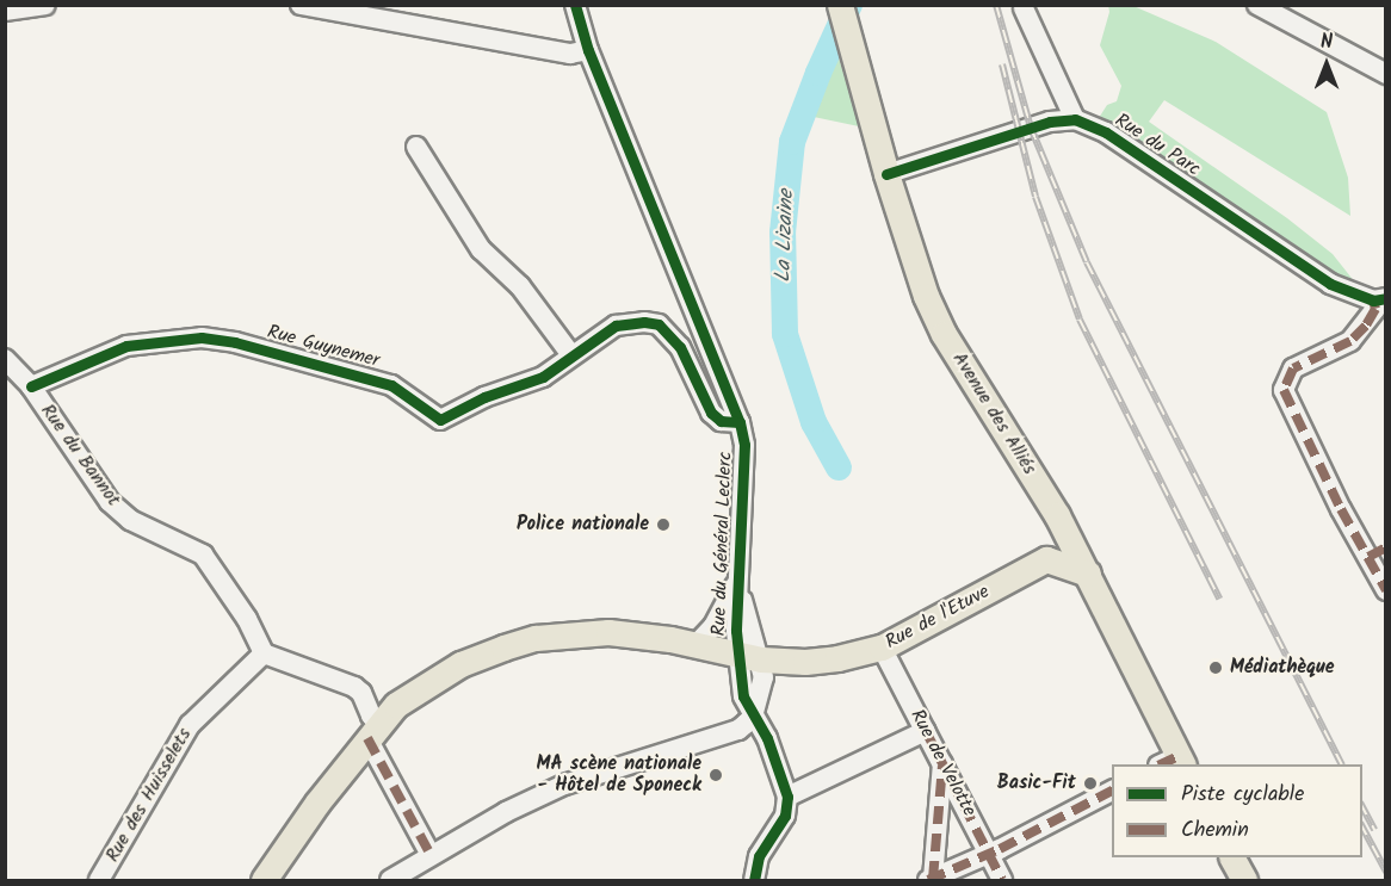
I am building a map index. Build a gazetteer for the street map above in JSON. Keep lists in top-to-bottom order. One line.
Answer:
{"streets":{"main road":["Avenue des Alliés","Rue de l'Etuve"],"street":["Rue du Parc","Rue Guynemer","Rue du Bannot","Rue du Général Leclerc","Rue de Velotte","Rue des Huisselets"]},"crossings":[["Rue Guynemer","Rue du Bannot"],["Rue Guynemer","Rue du Général Leclerc"],["Rue du Bannot","Rue des Huisselets"],["Rue du Général Leclerc","Rue de l'Etuve"],["Rue de l'Etuve","Rue de Velotte"]],"water":["La Lizaine"],"places":["Police nationale","Médiathèque","MA scène nationale - Hôtel de Sponeck","Basic-Fit"],"legend":["Piste cyclable","Chemin"],"north":"top"}
